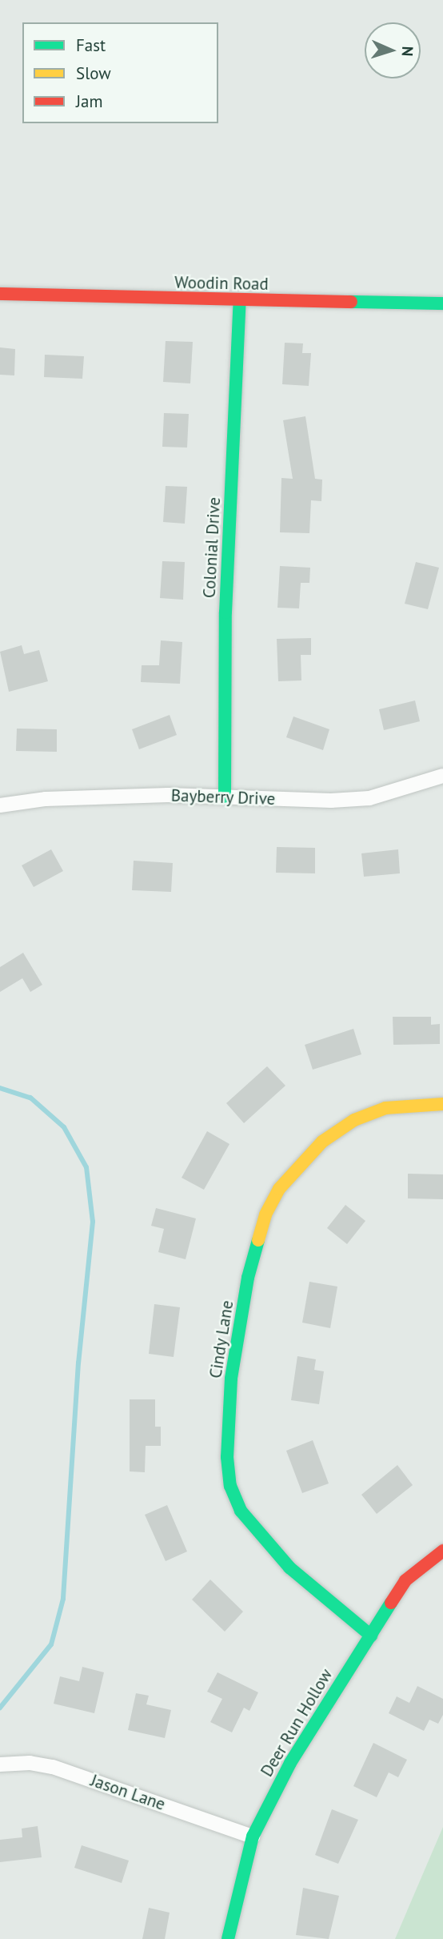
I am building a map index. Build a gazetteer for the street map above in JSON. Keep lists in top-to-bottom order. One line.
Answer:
{"streets":{"street":["Woodin Road","Colonial Drive","Bayberry Drive","Cindy Lane","Deer Run Hollow","Jason Lane"]},"crossings":[["Woodin Road","Colonial Drive"],["Colonial Drive","Bayberry Drive"],["Cindy Lane","Deer Run Hollow"],["Deer Run Hollow","Jason Lane"]],"legend":["Fast","Slow","Jam"],"north":"right"}
